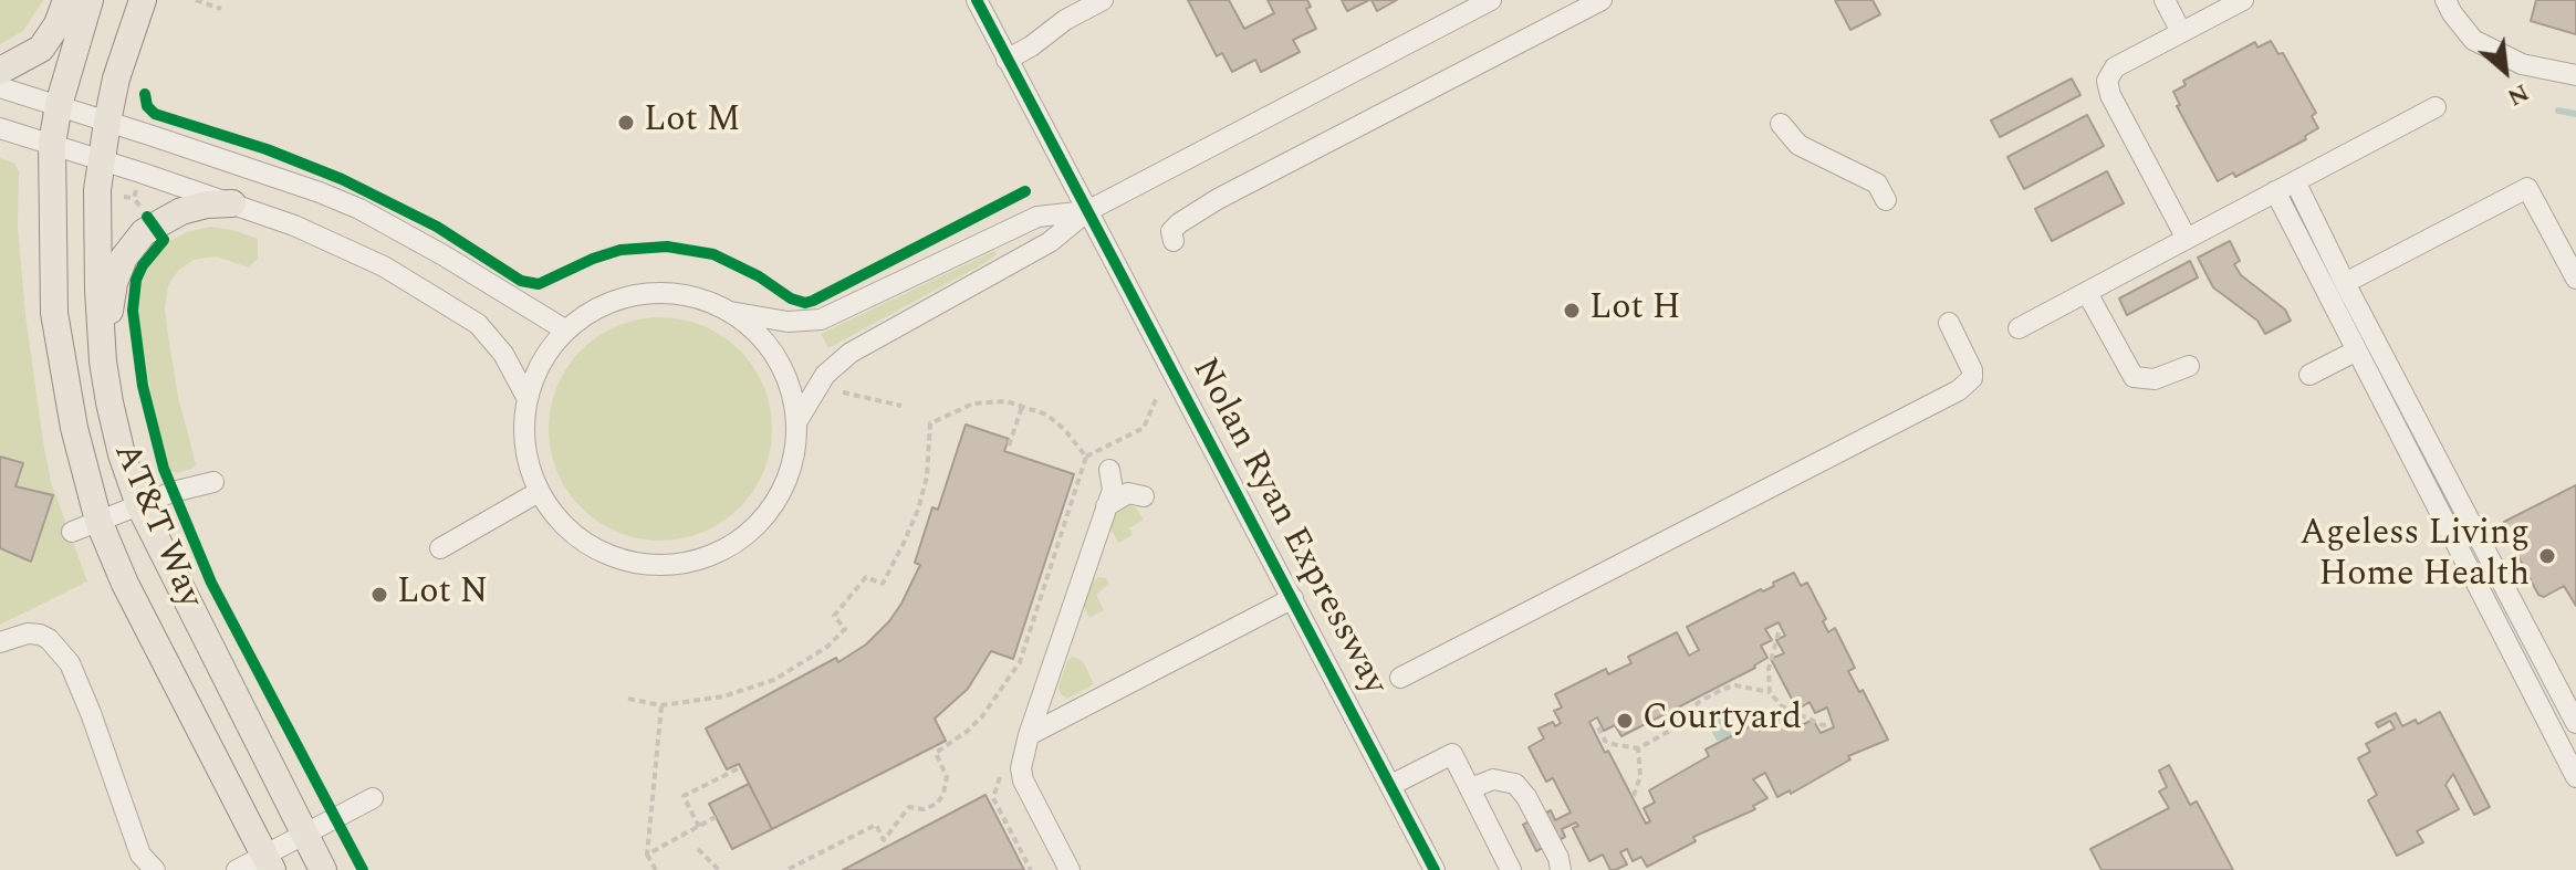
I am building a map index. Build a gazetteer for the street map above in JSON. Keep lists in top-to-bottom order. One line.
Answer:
{"streets":{"main road":["AT&T Way"],"street":["Nolan Ryan Expressway"]},"places":["Lot M","Lot H","Ageless Living Home Health","Lot N","Courtyard"],"north":"bottom right"}
